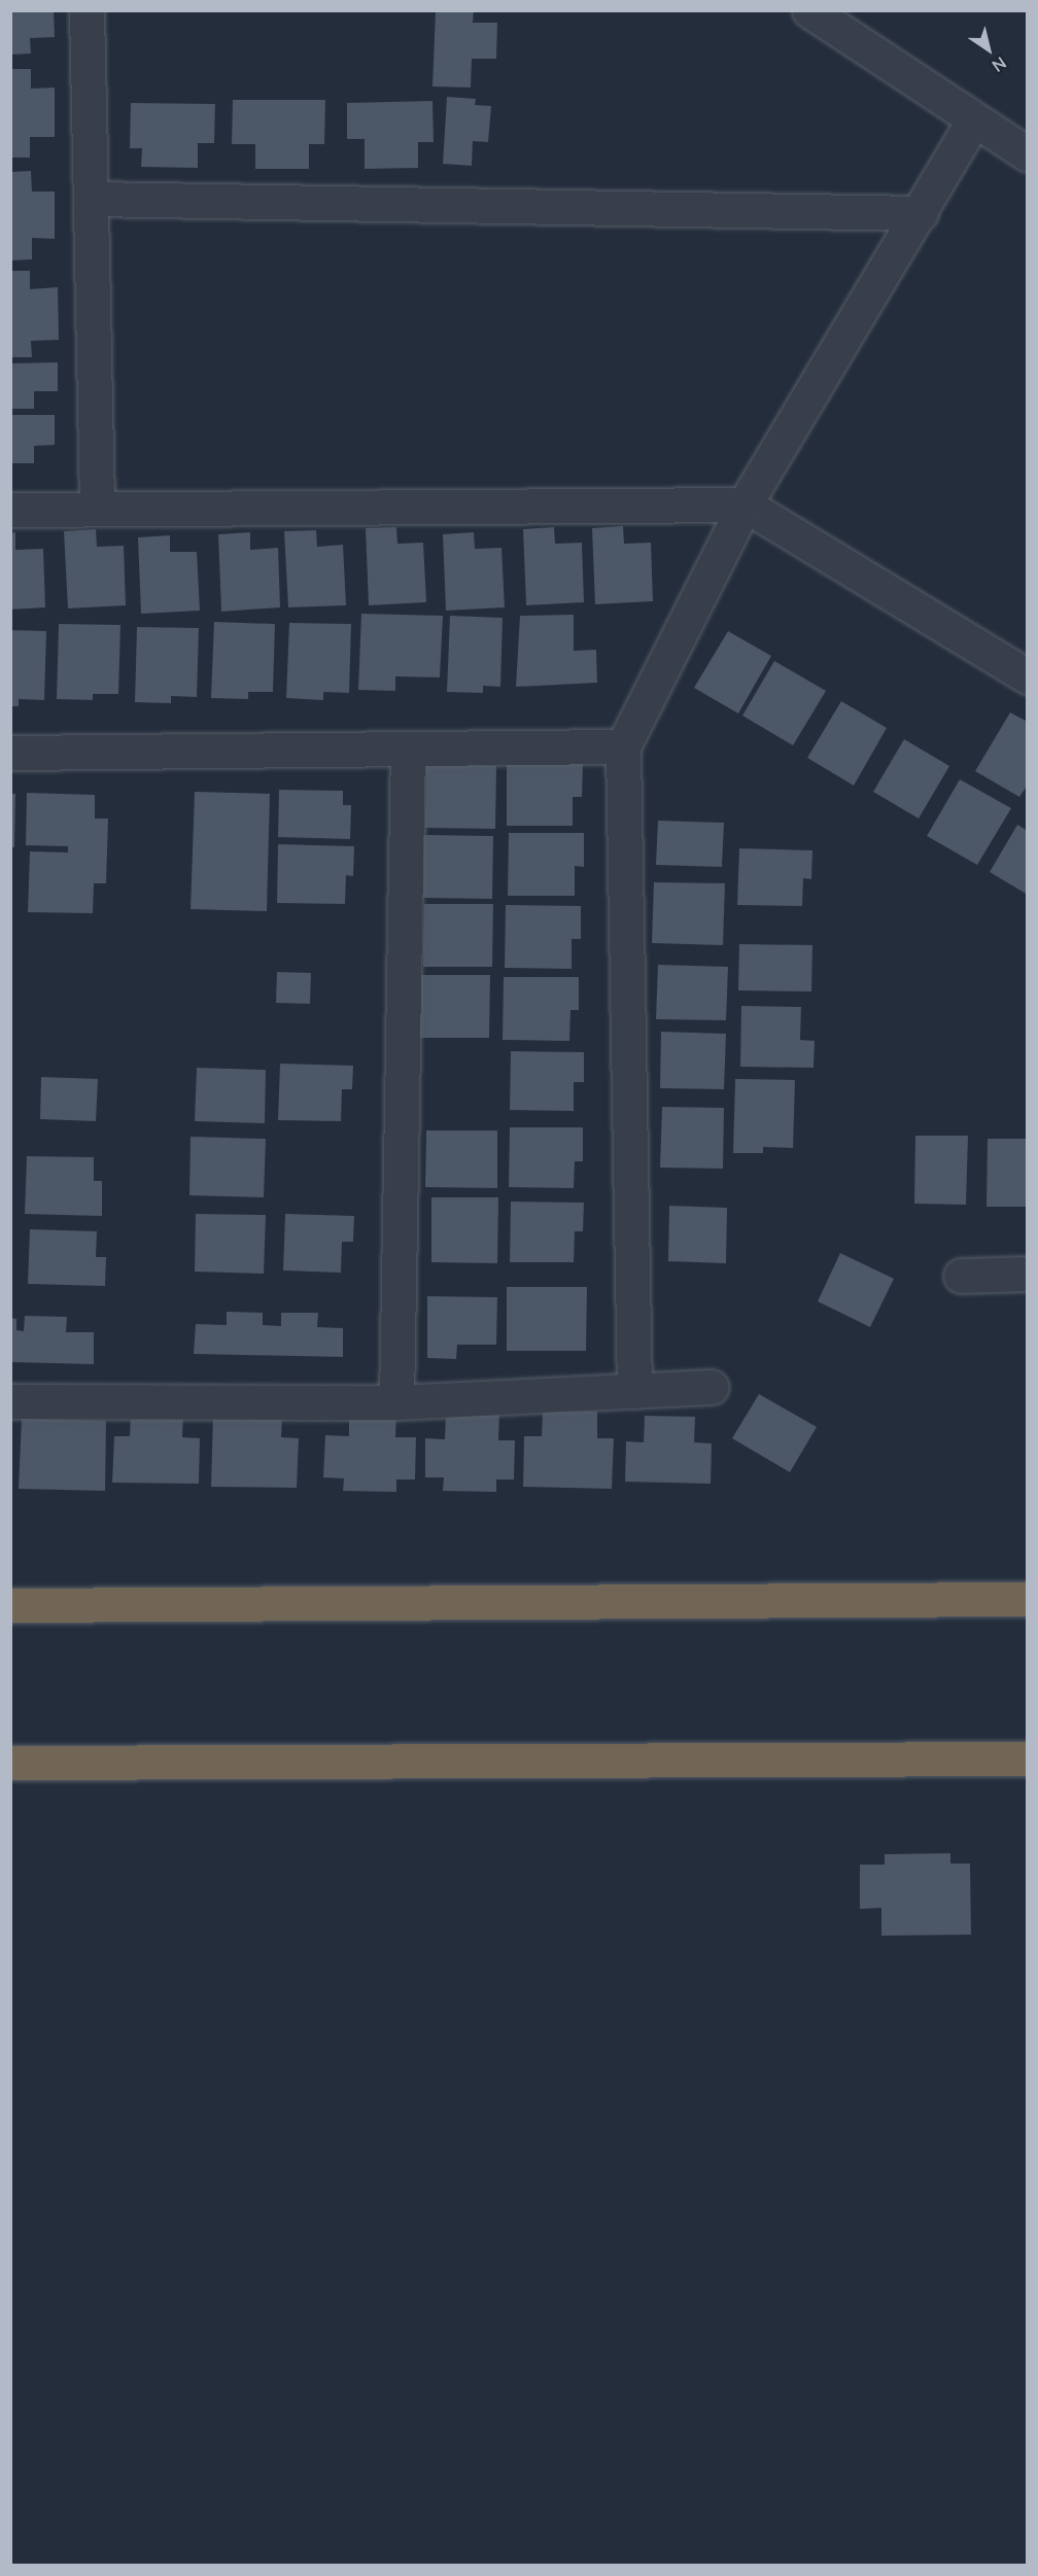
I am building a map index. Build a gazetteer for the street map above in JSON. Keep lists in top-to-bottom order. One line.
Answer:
{"north":"bottom right"}
